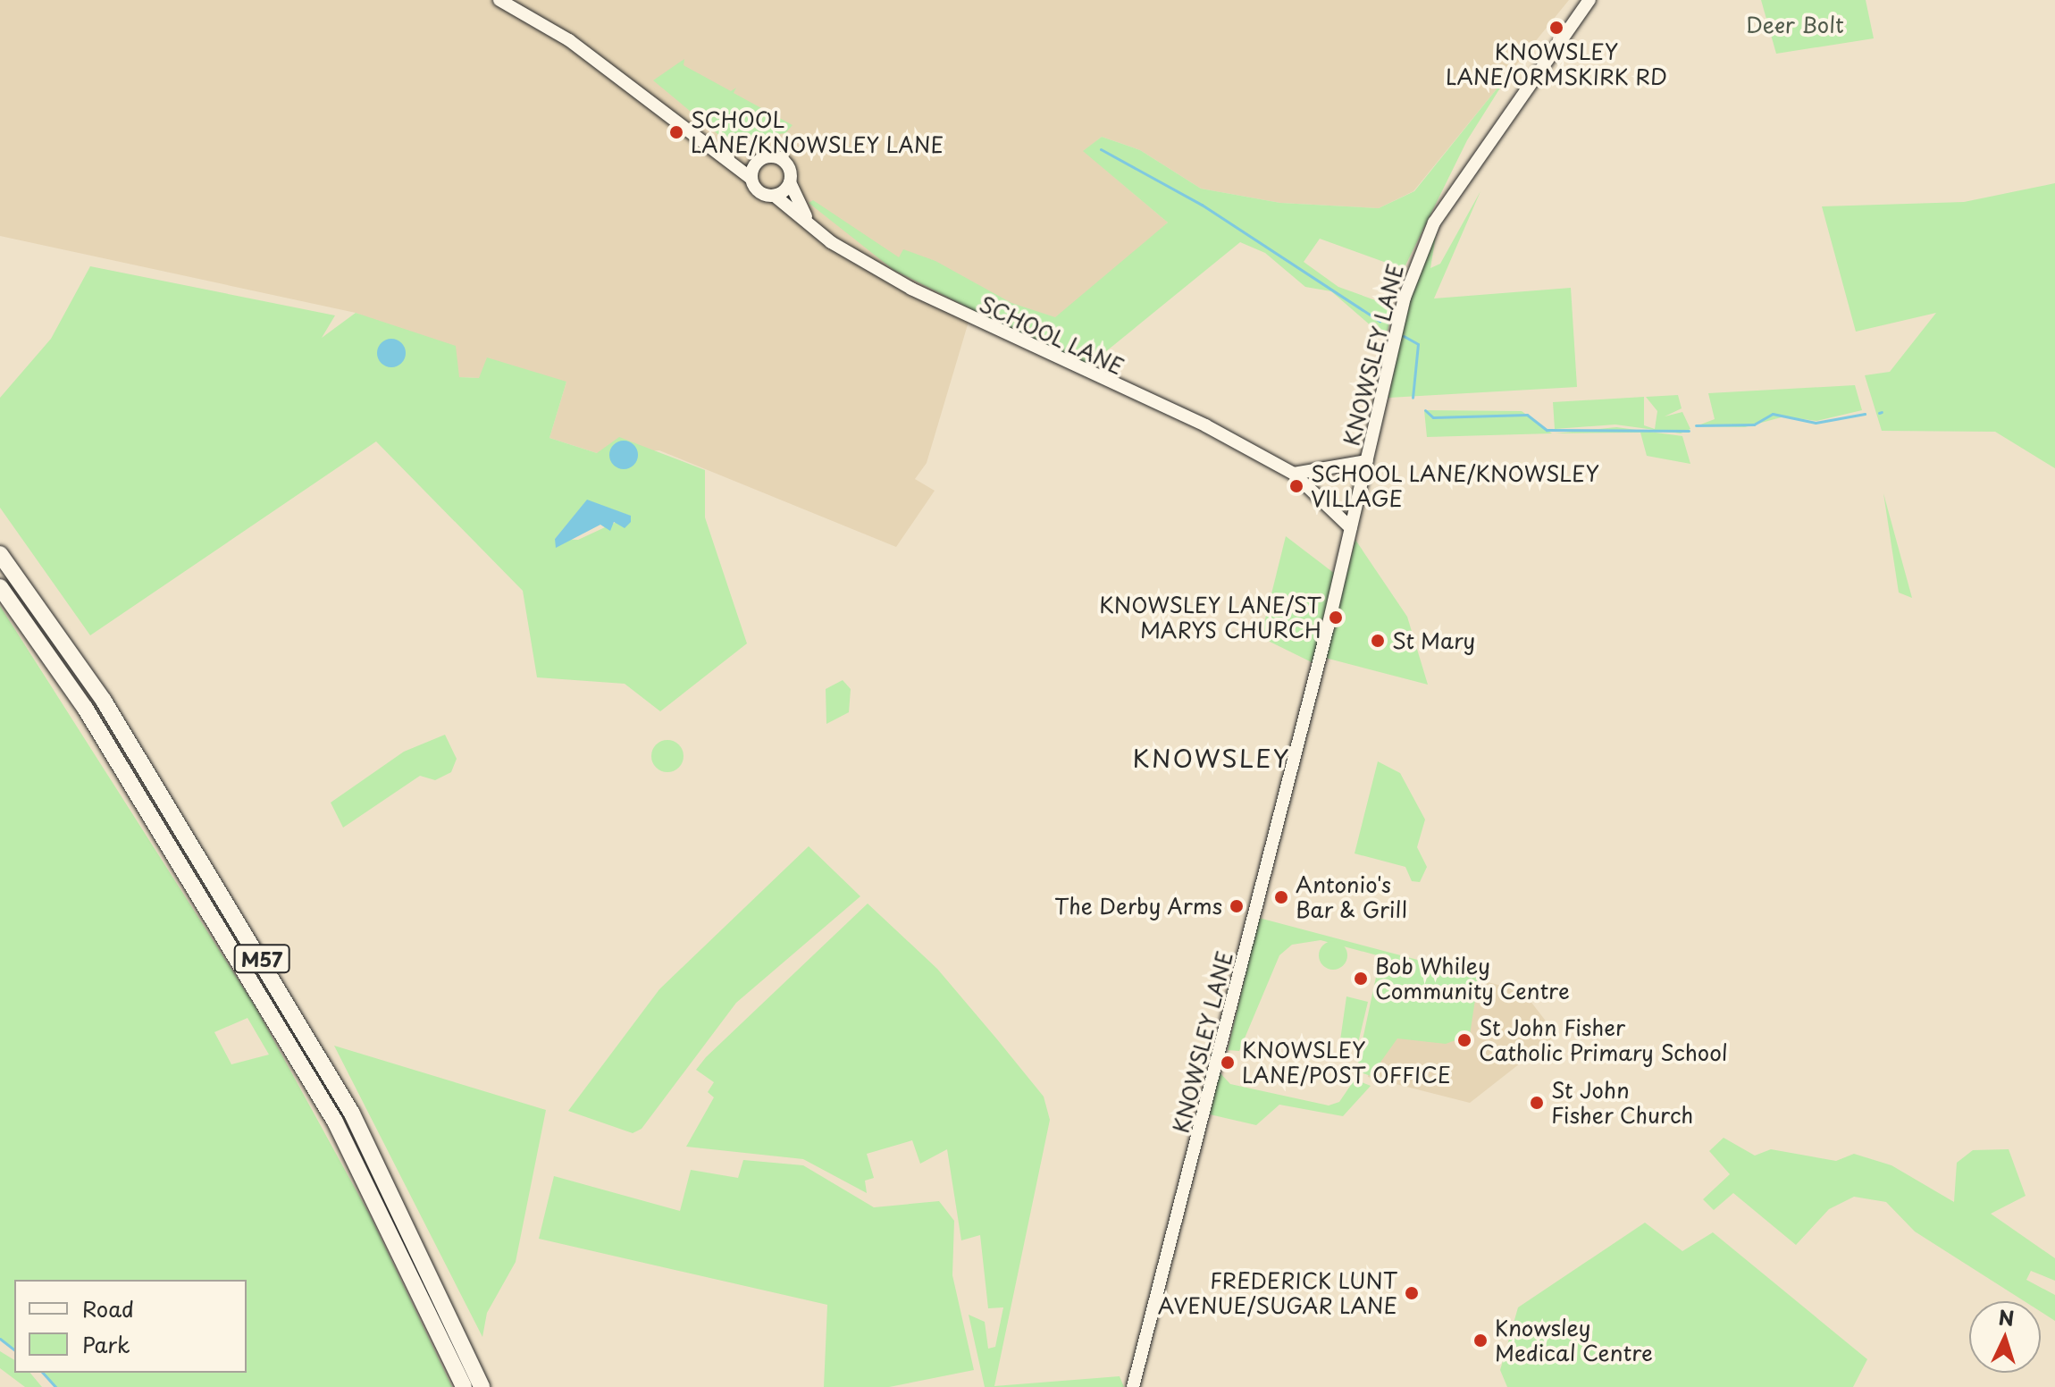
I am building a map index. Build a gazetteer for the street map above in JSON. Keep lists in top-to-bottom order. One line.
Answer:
{"streets":{"highway":["M57"],"main road":["SCHOOL LANE","KNOWSLEY LANE"]},"crossings":[["SCHOOL LANE","KNOWSLEY LANE"]],"districts":["KNOWSLEY"],"parks":["Deer Bolt"],"places":["KNOWSLEY LANE/ORMSKIRK RD","SCHOOL LANE/KNOWSLEY LANE","SCHOOL LANE/KNOWSLEY VILLAGE","KNOWSLEY LANE/ST MARYS CHURCH","St Mary","Antonio's Bar & Grill","The Derby Arms","Bob Whiley Community Centre","St John Fisher Catholic Primary School","KNOWSLEY LANE/POST OFFICE","St John Fisher Church","FREDERICK LUNT AVENUE/SUGAR LANE","Knowsley Medical Centre"],"legend":["Road","Park"],"north":"top"}
